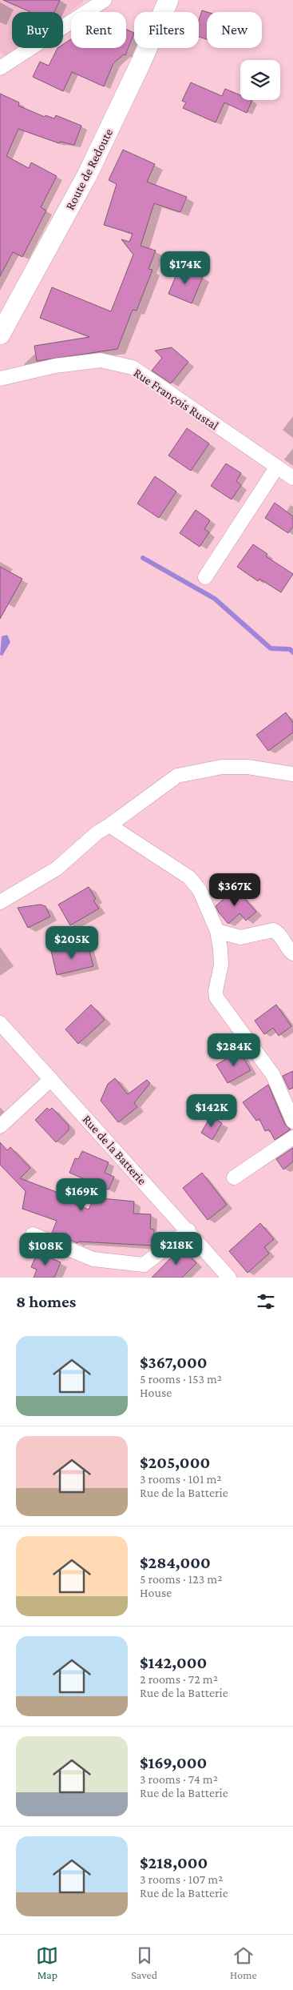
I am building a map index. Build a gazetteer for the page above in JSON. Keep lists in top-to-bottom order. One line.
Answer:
{"streets":{"main road":["Route de Redoute"],"street":["Rue François Rustal","Rue de la Batterie"]},"page":{"chip":["Buy","Rent","Filters","New"],"price":["$174K","$367K","$205K","$284K","$142K","$169K","$218K","$108K"],"heading":"8 homes","list":[{"name":"$367,000","note":"5 rooms · 153 m² · House"},{"name":"$205,000","note":"3 rooms · 101 m² · Rue de la Batterie"},{"name":"$284,000","note":"5 rooms · 123 m² · House"},{"name":"$142,000","note":"2 rooms · 72 m² · Rue de la Batterie"},{"name":"$169,000","note":"3 rooms · 74 m² · Rue de la Batterie"},{"name":"$218,000","note":"3 rooms · 107 m² · Rue de la Batterie"}],"tabs":["Map","Saved","Home"]}}
